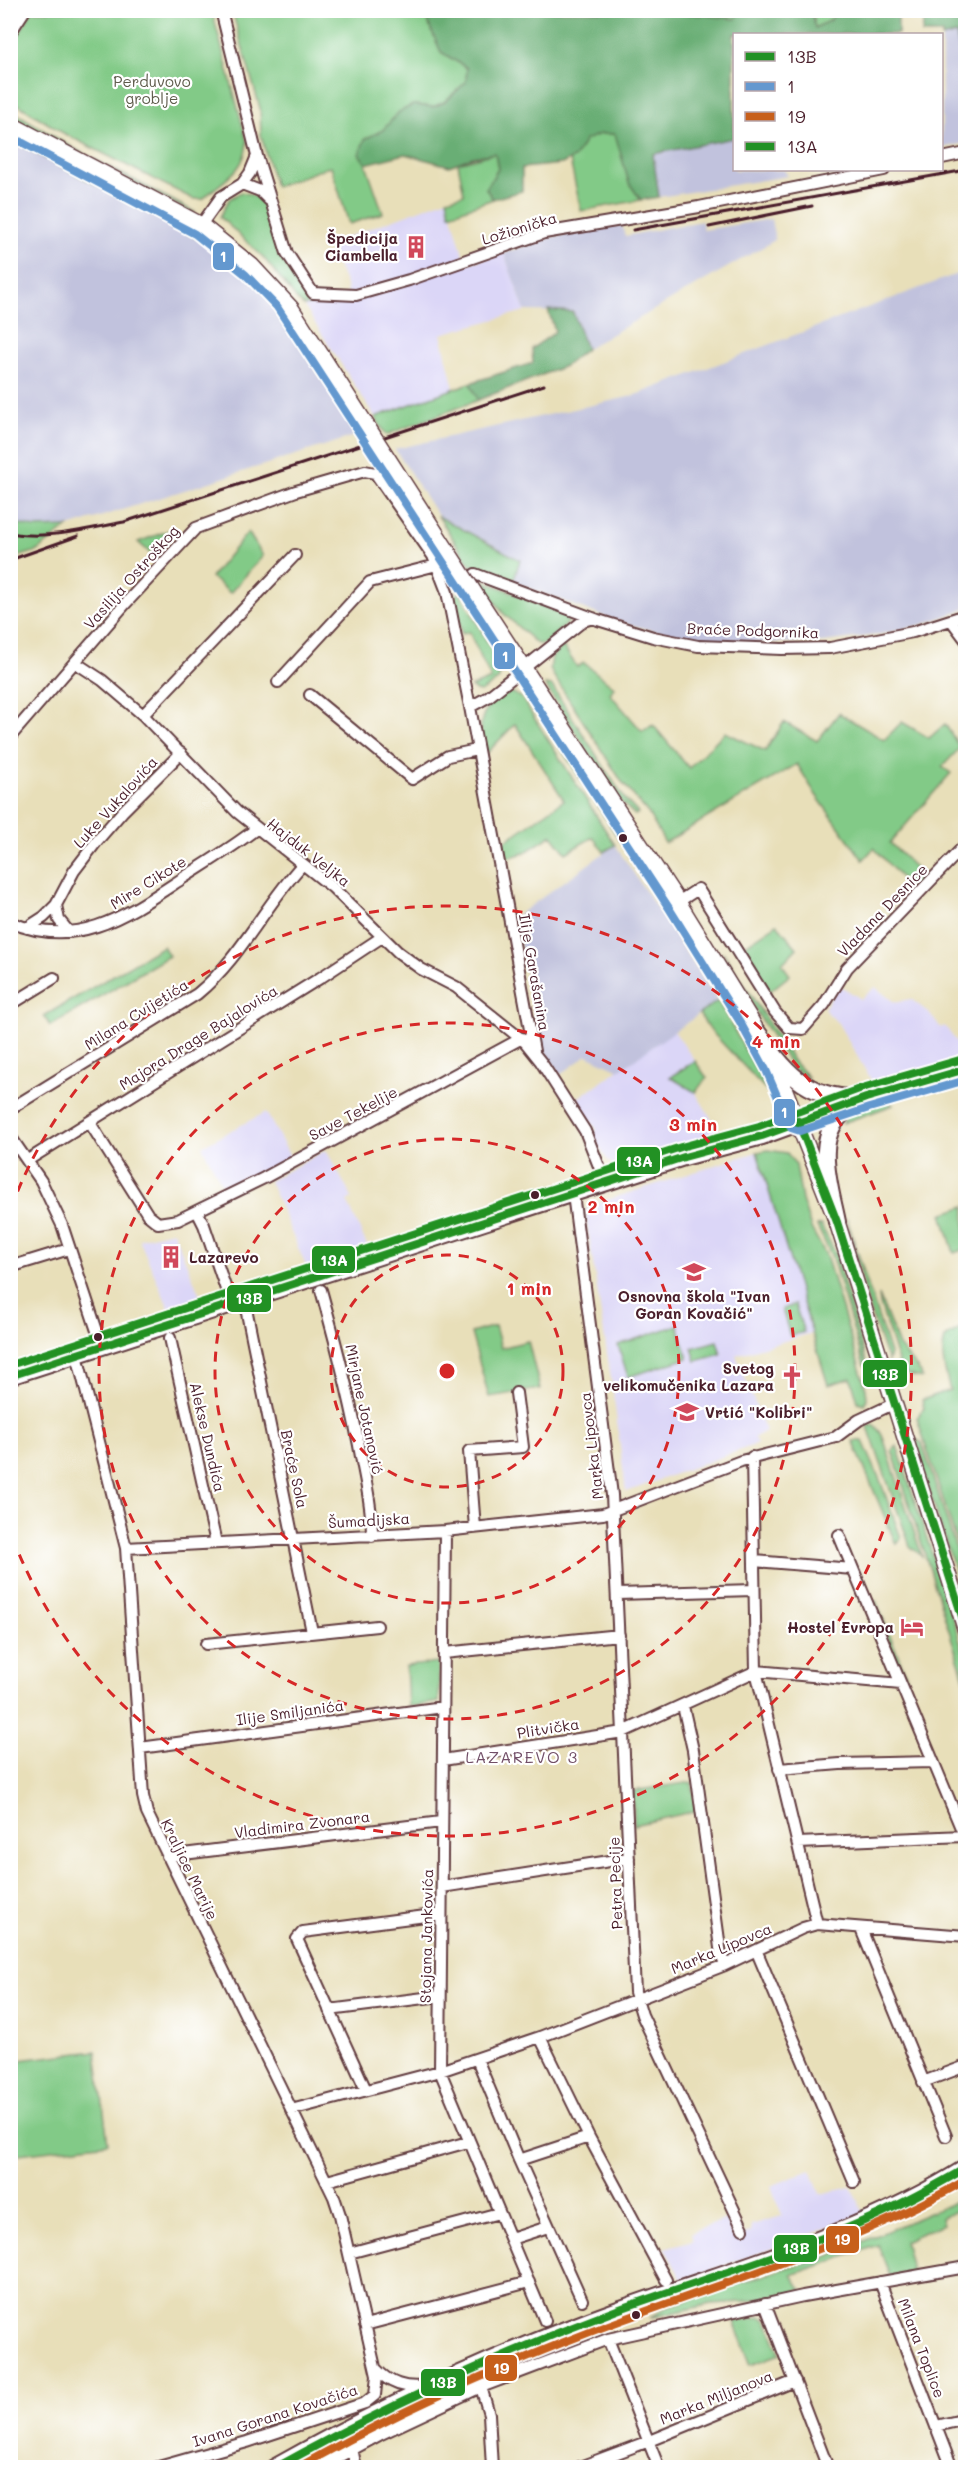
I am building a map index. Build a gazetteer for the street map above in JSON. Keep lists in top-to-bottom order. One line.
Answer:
{"streets":{"street":["Ložionička","Vasilija Ostroškog","Braće Podgornika","Luke Vukalovića","Hajduk Veljka","Mire Cikote","Vladana Desnice","Ilije Garašanina","Milana Cvijetića","Majora Drage Bajalovića","Save Tekelije","Mirjane Jotanović","Alekse Dundića","Marka Lipovca","Braće Sola","Šumadijska","Ilije Smiljanića","Plitvička","Vladimira Zvonara","Kraljice Marije","Petra Pecije","Stojana Jankovića","Milana Toplice","Marka Miljanova","Ivana Gorana Kovačića"]},"crossings":[["Vasilija Ostroškog","Hajduk Veljka"],["Vasilija Ostroškog","Ilije Garašanina"],["Luke Vukalovića","Hajduk Veljka"],["Luke Vukalovića","Mire Cikote"],["Hajduk Veljka","Mire Cikote"],["Hajduk Veljka","Ilije Garašanina"],["Hajduk Veljka","Milana Cvijetića"],["Hajduk Veljka","Majora Drage Bajalovića"],["Hajduk Veljka","Save Tekelije"],["Majora Drage Bajalovića","Save Tekelije"],["Mirjane Jotanović","Šumadijska"],["Alekse Dundića","Šumadijska"],["Marka Lipovca","Šumadijska"],["Marka Lipovca","Kraljice Marije"],["Marka Lipovca","Petra Pecije"],["Marka Lipovca","Stojana Jankovića"],["Braće Sola","Šumadijska"],["Šumadijska","Kraljice Marije"],["Šumadijska","Petra Pecije"],["Šumadijska","Stojana Jankovića"],["Ilije Smiljanića","Kraljice Marije"],["Ilije Smiljanića","Stojana Jankovića"],["Plitvička","Petra Pecije"],["Plitvička","Stojana Jankovića"],["Vladimira Zvonara","Kraljice Marije"],["Vladimira Zvonara","Stojana Jankovića"],["Kraljice Marije","Ivana Gorana Kovačića"]],"districts":["LAZAREVO 3"],"parks":["Perduvovo groblje"],"places":{"building":["Špedicija Ciambella","Lazarevo"],"school or university":["Osnovna škola \"Ivan Goran Kovačić\"","Vrtić \"Kolibri\""],"church":["Svetog velikomučenika Lazara"],"hotel":["Hostel Evropa"]},"lines":["transit line 1","transit line 13A","transit line 13B","transit line 19"],"legend":["13B","1","19","13A"],"rings":["4 min","3 min","2 min","1 min"]}
